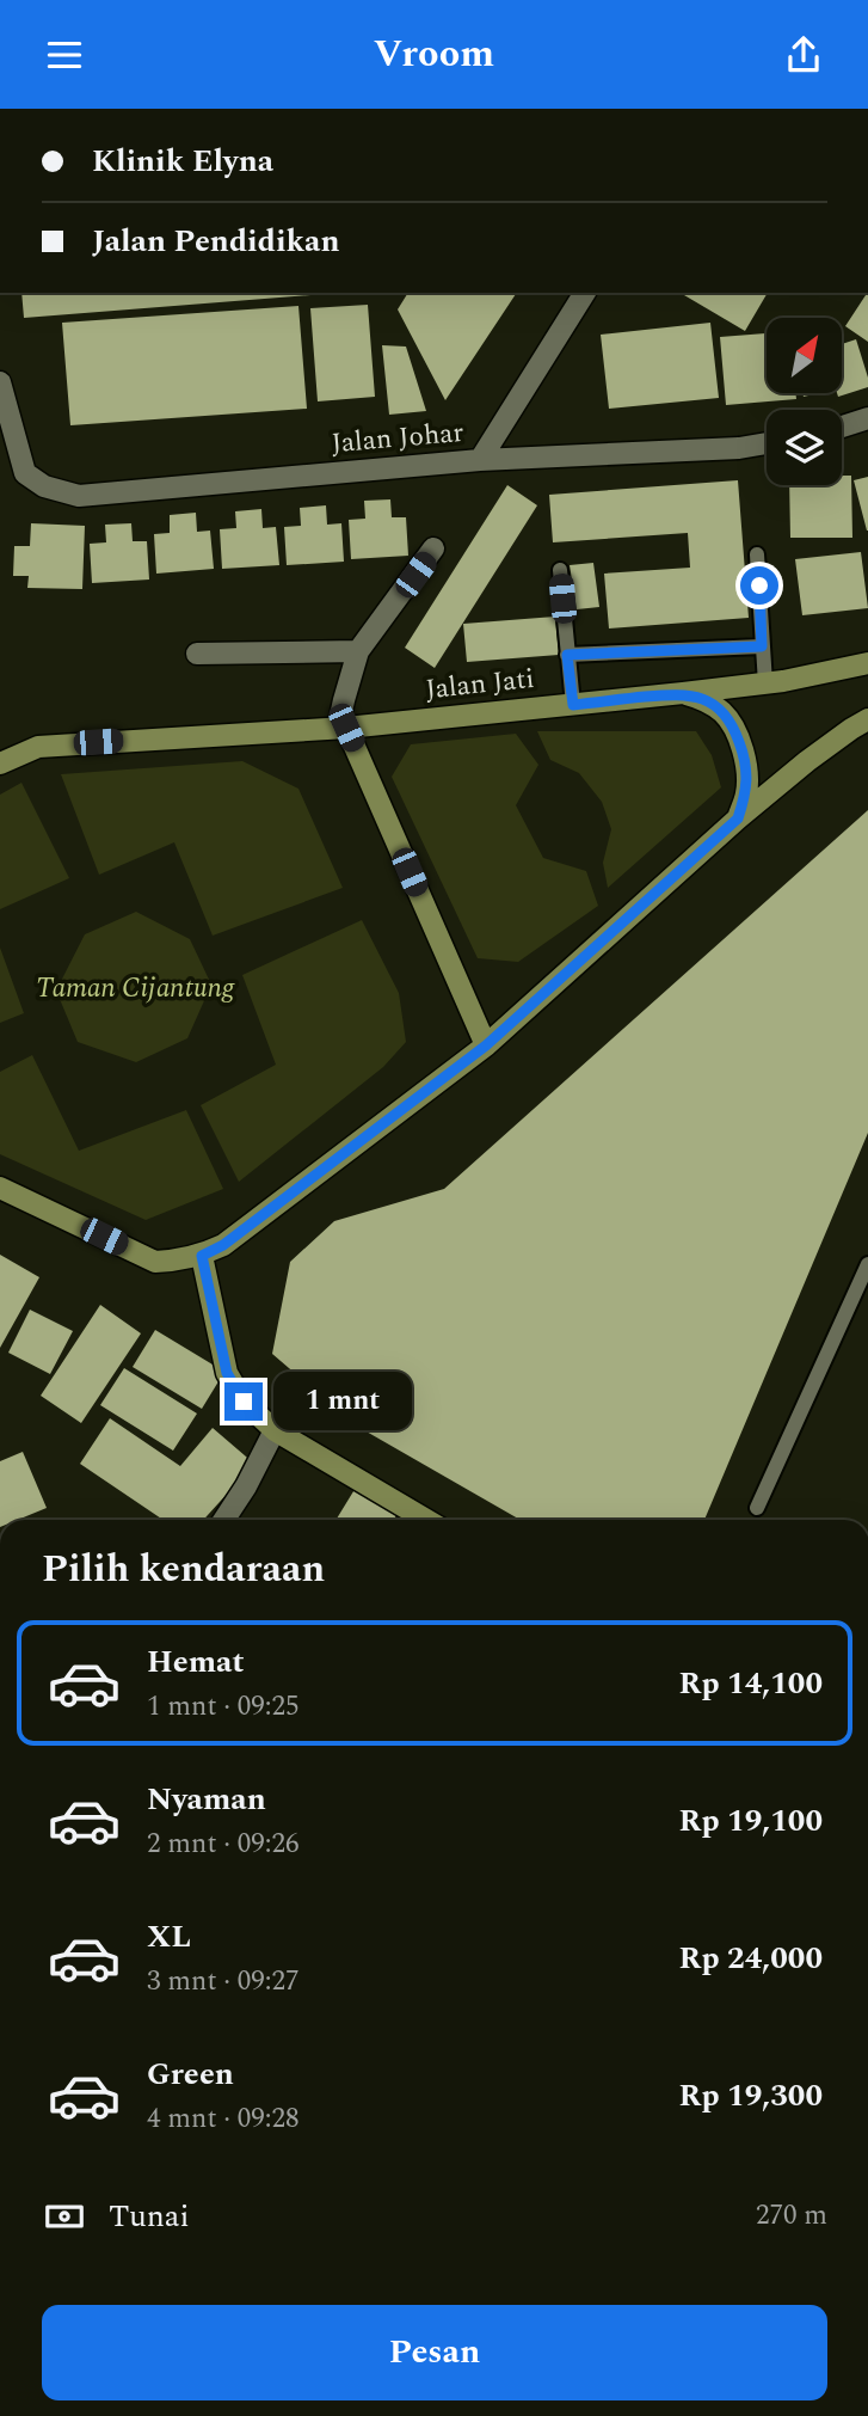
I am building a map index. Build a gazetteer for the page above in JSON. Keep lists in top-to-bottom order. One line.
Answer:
{"streets":{"main road":["Jalan Jati"],"street":["Jalan Johar"]},"parks":["Taman Cijantung"],"north":"top right","page":{"header":"Vroom","banner":["Klinik Elyna","Jalan Pendidikan"],"bubble":"1 mnt","heading":"Pilih kendaraan","list":[{"name":"Hemat","note":"1 mnt · 09:25","value":"Rp 14,100"},{"name":"Nyaman","note":"2 mnt · 09:26","value":"Rp 19,100"},{"name":"XL","note":"3 mnt · 09:27","value":"Rp 24,000"},{"name":"Green","note":"4 mnt · 09:28","value":"Rp 19,300"}],"pay":["Tunai","270 m"],"buttons":"Pesan"}}
